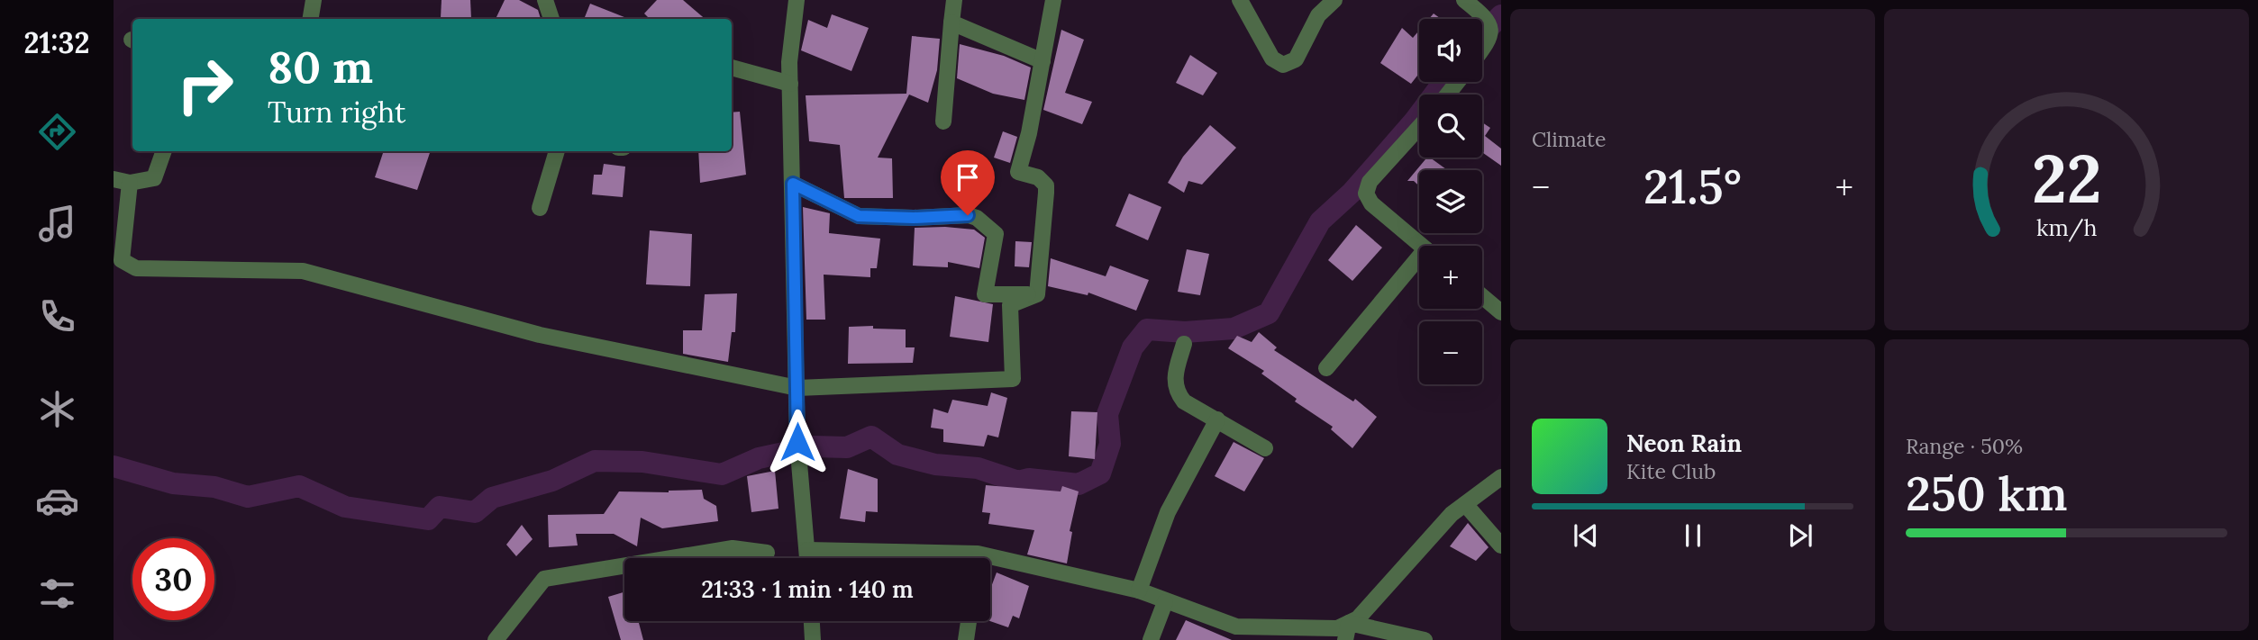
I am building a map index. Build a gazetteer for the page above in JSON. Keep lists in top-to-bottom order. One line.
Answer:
{"page":{"tabs":"21:32","tile":["Climate",["Range · 50%","250 km"]],"map_buttons":["+","−"],"turn":["80 m","Turn right"],"heat":["−","21.5°","+"],"song":["Neon Rain","Kite Club"],"limit":"30","trip":"21:33 · 1 min · 140 m","gauge":["22","km/h"]}}
